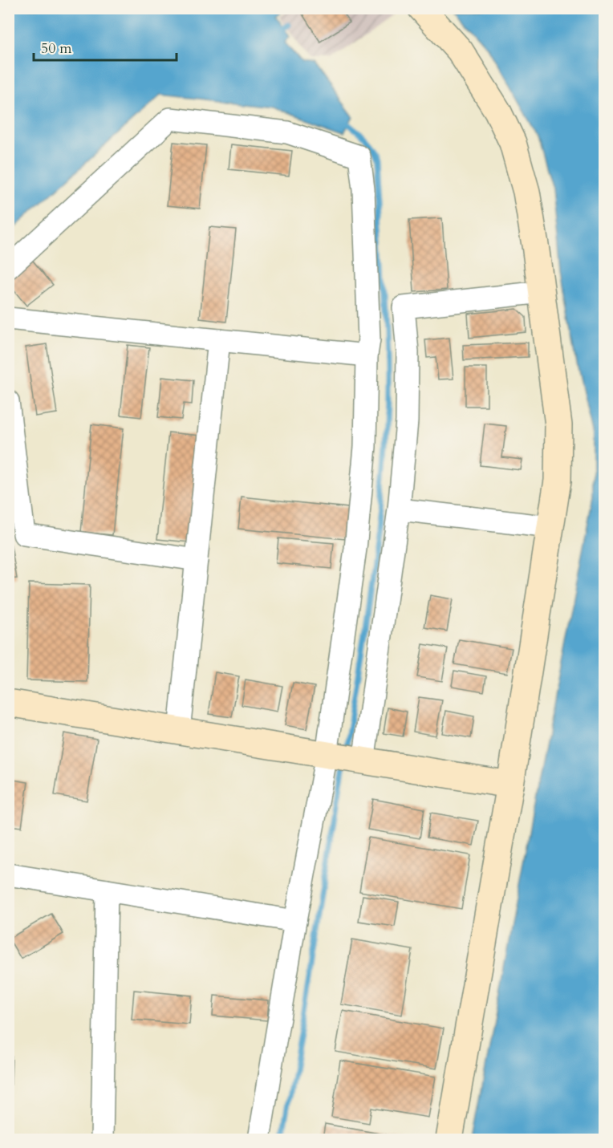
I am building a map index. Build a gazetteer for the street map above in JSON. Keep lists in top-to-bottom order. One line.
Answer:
{"scale_bar":"50 m"}
